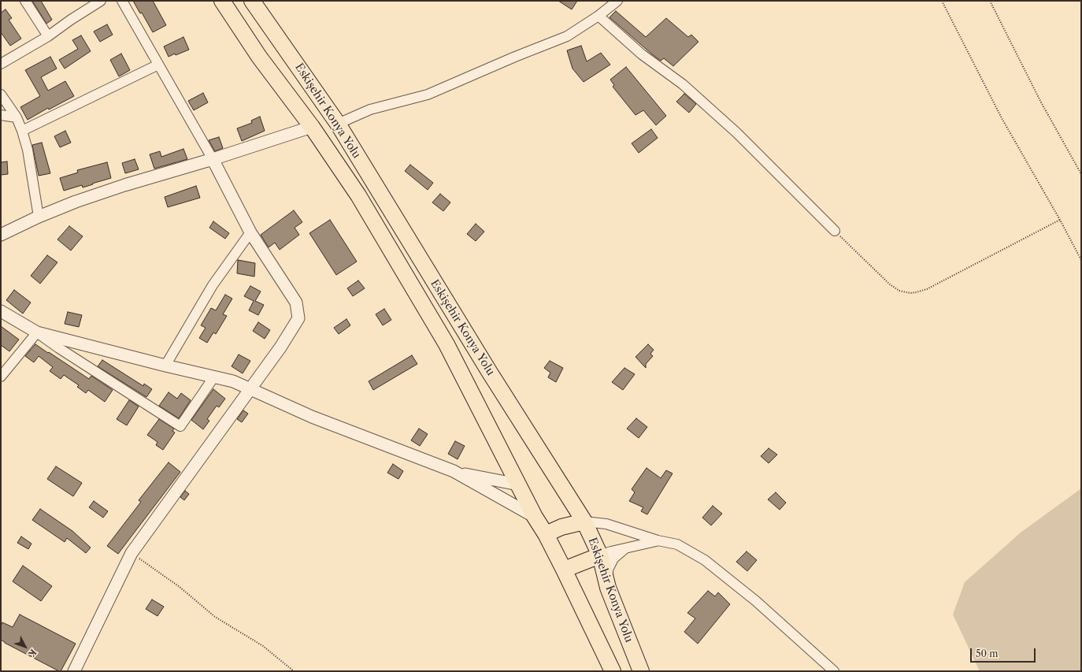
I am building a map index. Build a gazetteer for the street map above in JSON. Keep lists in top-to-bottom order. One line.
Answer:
{"streets":{"highway":["Eskişehir Konya Yolu"]},"scale_bar":"50 m","north":"bottom right"}
